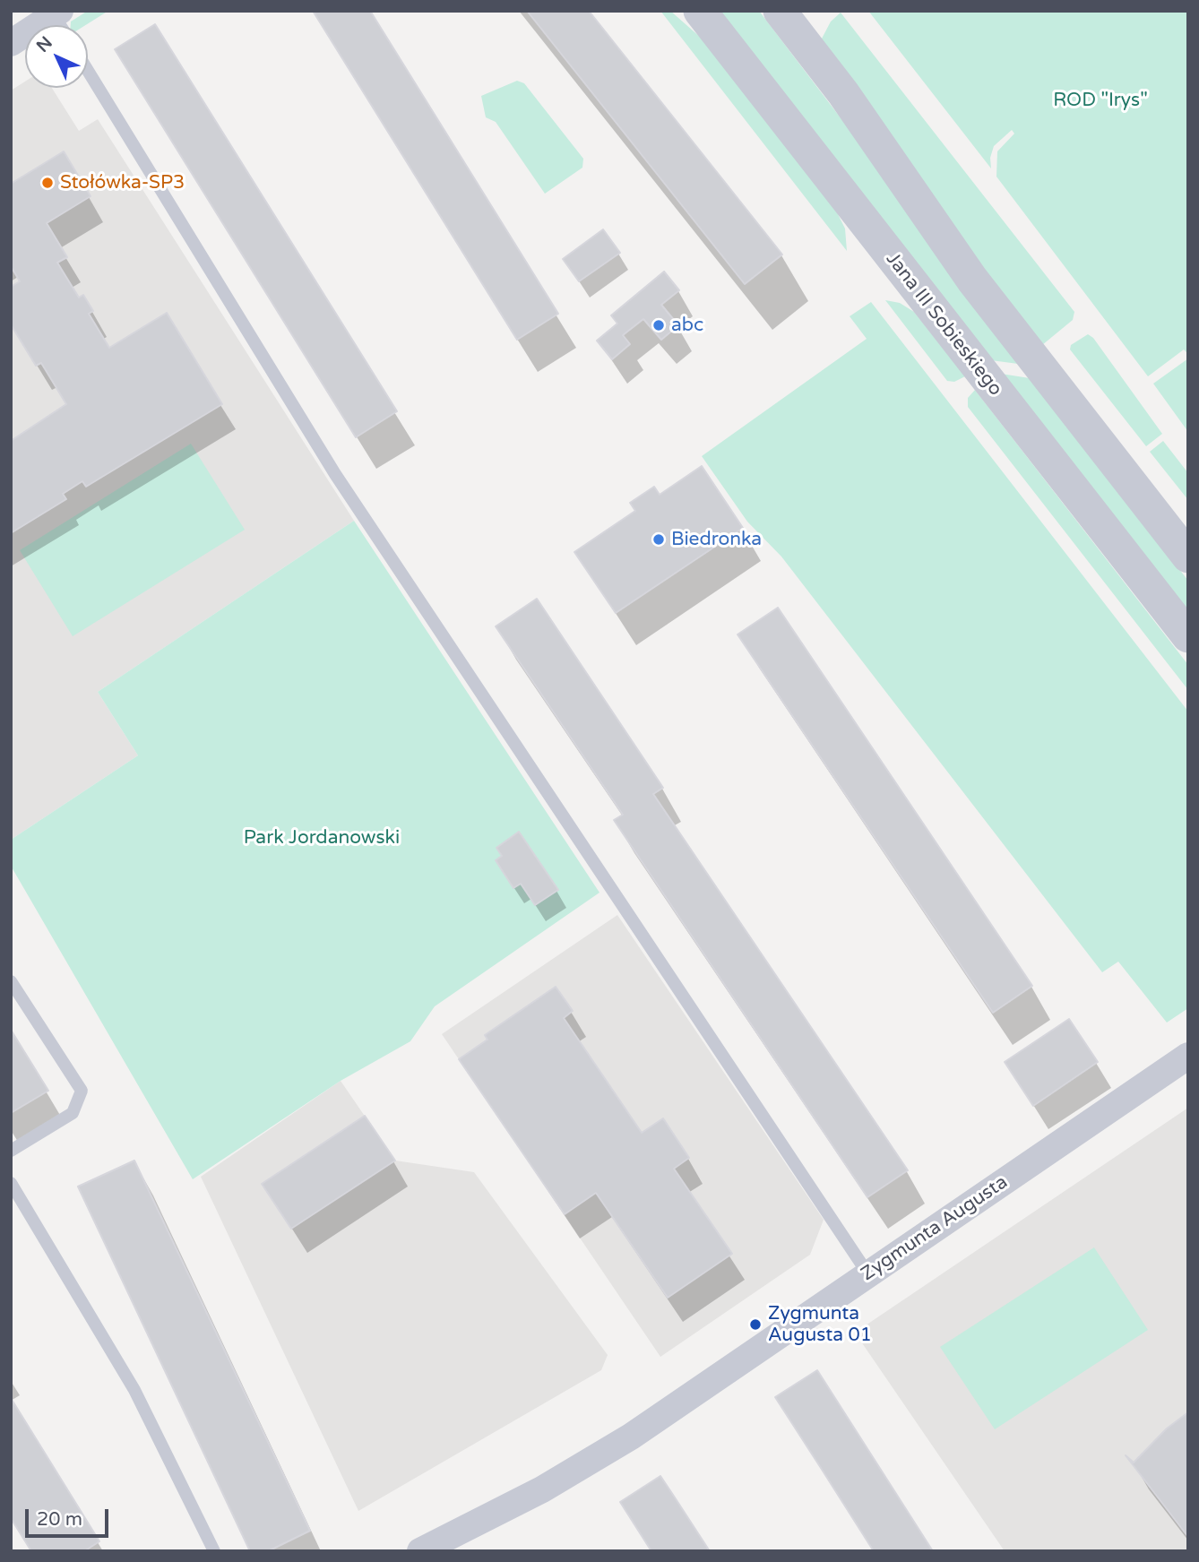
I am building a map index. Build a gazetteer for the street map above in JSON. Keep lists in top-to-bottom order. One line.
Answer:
{"streets":{"street":["Jana III Sobieskiego","Zygmunta Augusta"]},"parks":["ROD \"Irys\"","Park Jordanowski"],"places":["Stołówka-SP3","abc","Biedronka","Zygmunta Augusta 01"],"scale_bar":"20 m","north":"top left"}
